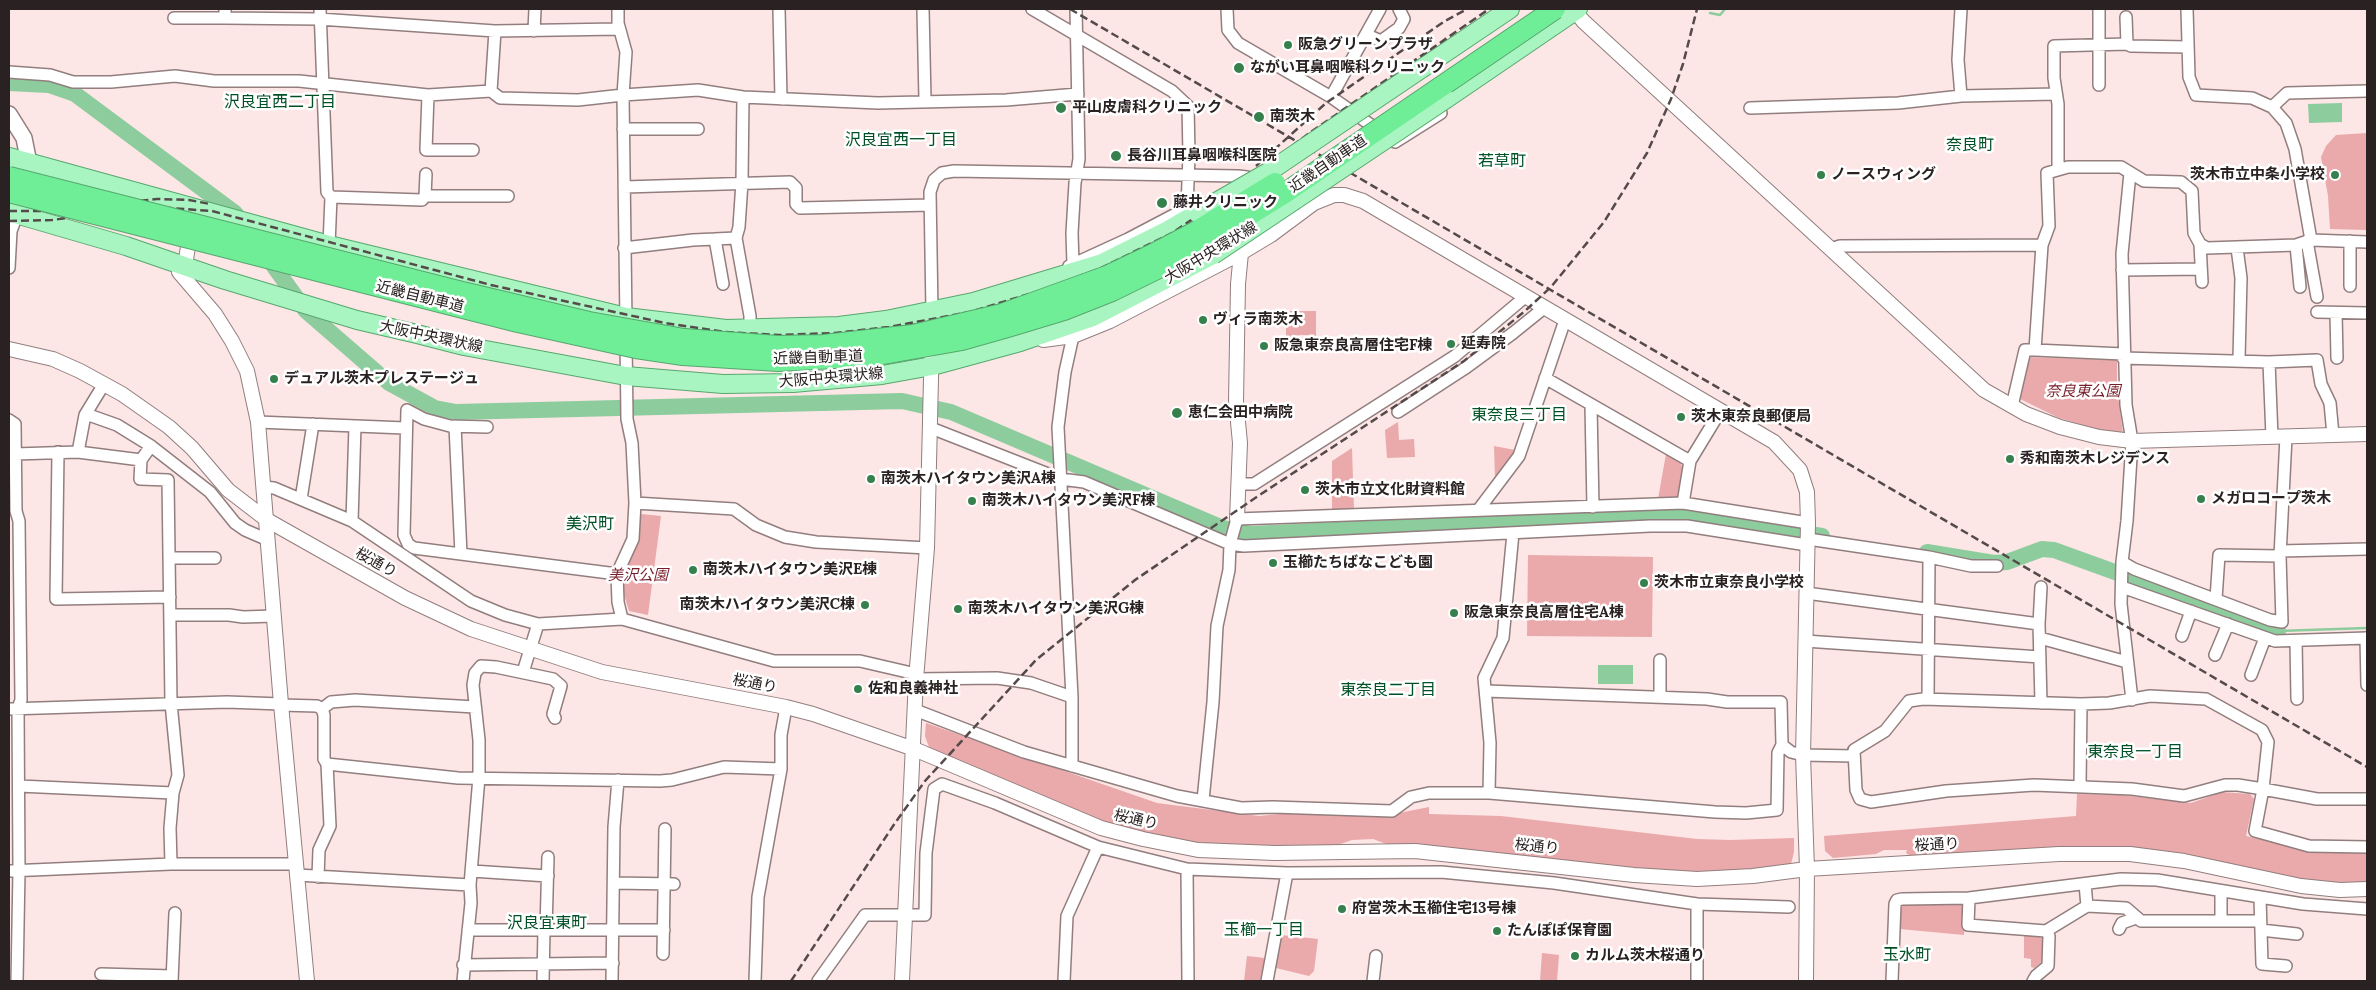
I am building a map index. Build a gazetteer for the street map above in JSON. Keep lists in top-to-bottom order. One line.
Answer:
{"streets":{"highway":["近畿自動車道"],"main road":["大阪中央環状線"],"street":["桜通り"]},"districts":["沢良宜西二丁目","沢良宜西一丁目","奈良町","若草町","東奈良三丁目","美沢町","東奈良二丁目","東奈良一丁目","沢良宜東町","玉櫛一丁目","玉水町"],"parks":["奈良東公園","美沢公園"],"places":["阪急グリーンプラザ","ながい耳鼻咽喉科クリニック","平山皮膚科クリニック","南茨木","長谷川耳鼻咽喉科医院","ノースウィング","茨木市立中条小学校","藤井クリニック","ヴィラ南茨木","延寿院","阪急東奈良高層住宅F棟","デュアル茨木プレステージュ","恵仁会田中病院","茨木東奈良郵便局","秀和南茨木レジデンス","南茨木ハイタウン美沢A棟","茨木市立文化財資料館","メガロコープ茨木","南茨木ハイタウン美沢F棟","玉櫛たちばなこども園","南茨木ハイタウン美沢E棟","茨木市立東奈良小学校","南茨木ハイタウン美沢C棟","南茨木ハイタウン美沢G棟","阪急東奈良高層住宅A棟","佐和良義神社","府営茨木玉櫛住宅13号棟","たんぽぽ保育園","カルム茨木桜通り"]}
